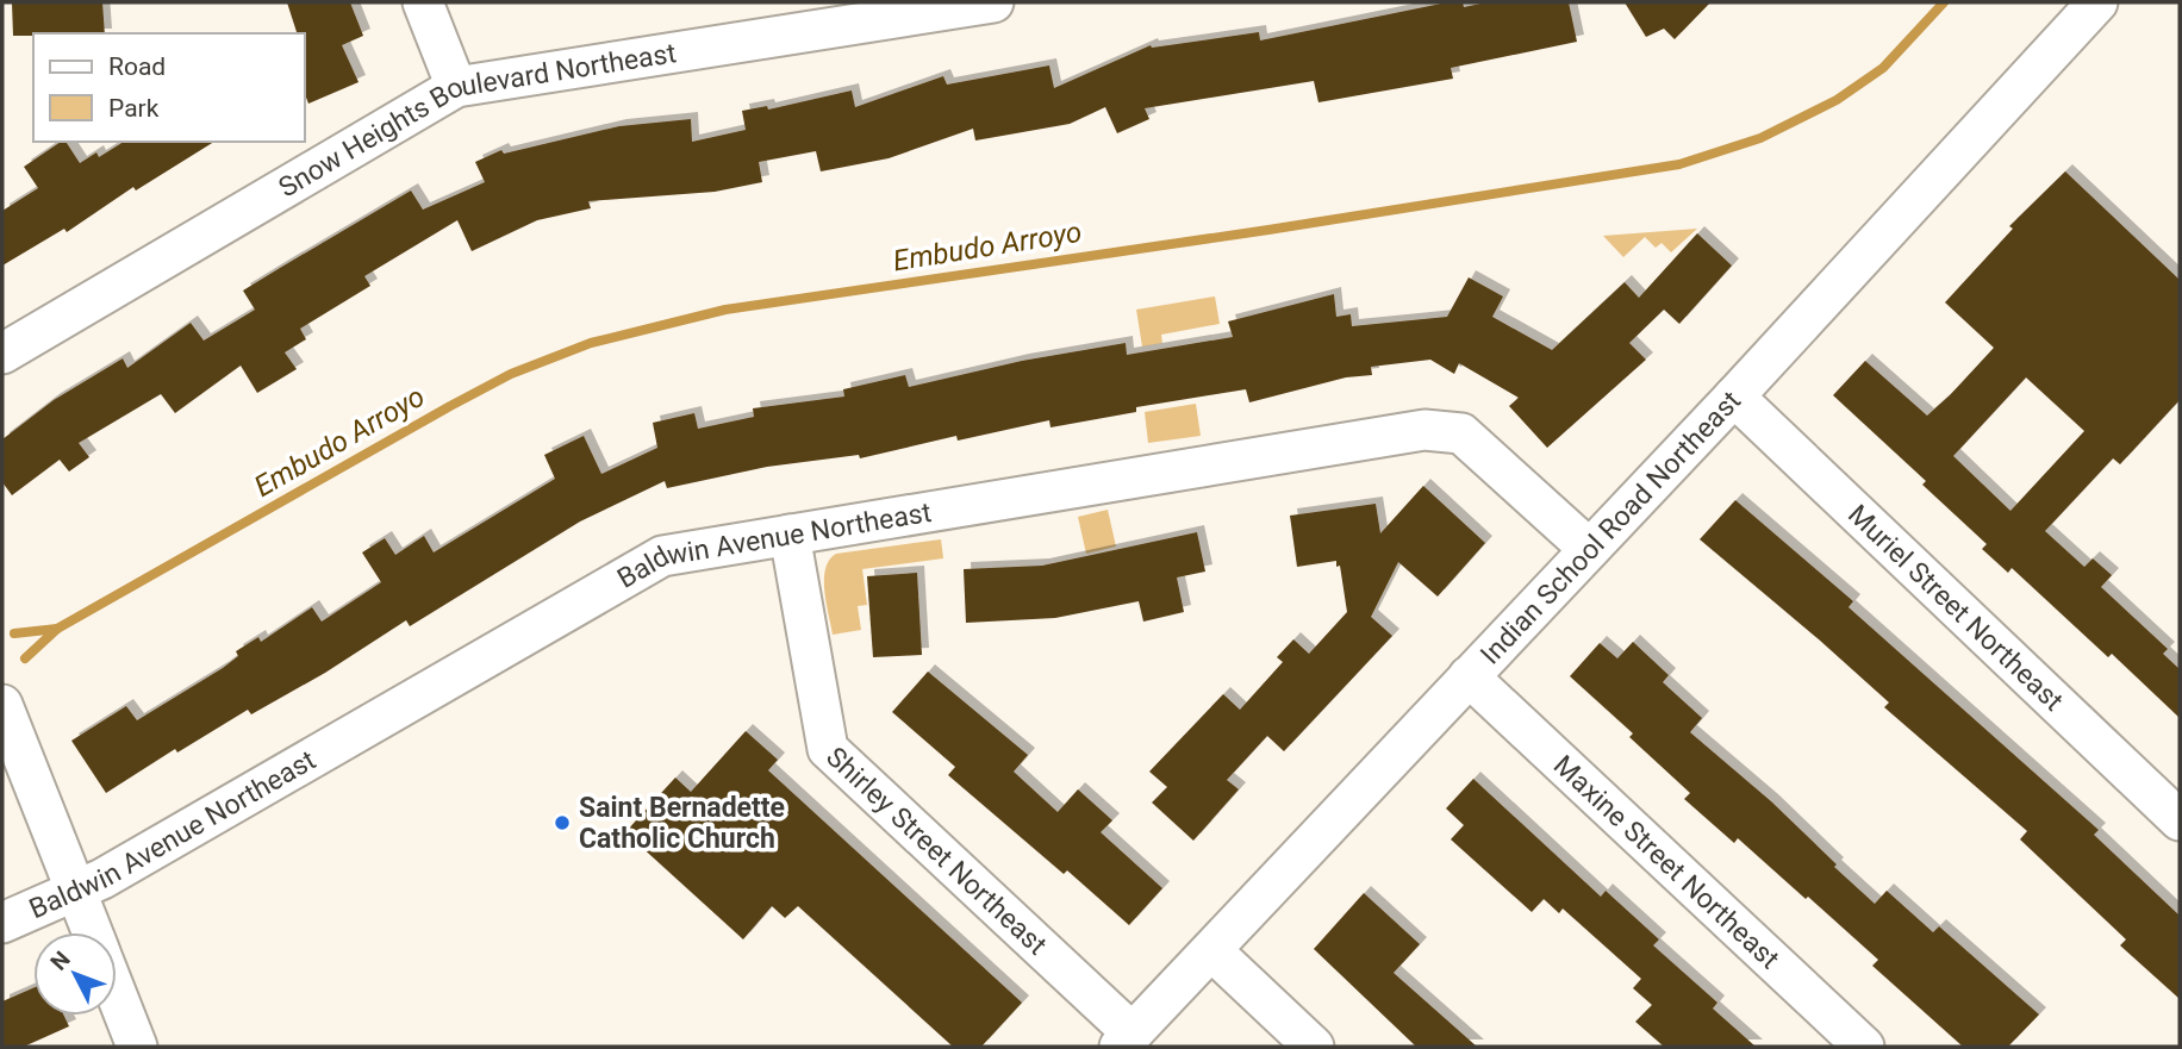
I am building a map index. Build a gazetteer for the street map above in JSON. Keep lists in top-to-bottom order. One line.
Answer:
{"streets":{"street":["Snow Heights Boulevard Northeast","Indian School Road Northeast","Baldwin Avenue Northeast","Muriel Street Northeast","Shirley Street Northeast","Maxine Street Northeast"]},"crossings":[["Indian School Road Northeast","Baldwin Avenue Northeast"],["Indian School Road Northeast","Muriel Street Northeast"],["Indian School Road Northeast","Shirley Street Northeast"],["Indian School Road Northeast","Maxine Street Northeast"],["Baldwin Avenue Northeast","Shirley Street Northeast"]],"water":["Embudo Arroyo"],"places":["Saint Bernadette Catholic Church"],"legend":["Road","Park"],"north":"top left"}
